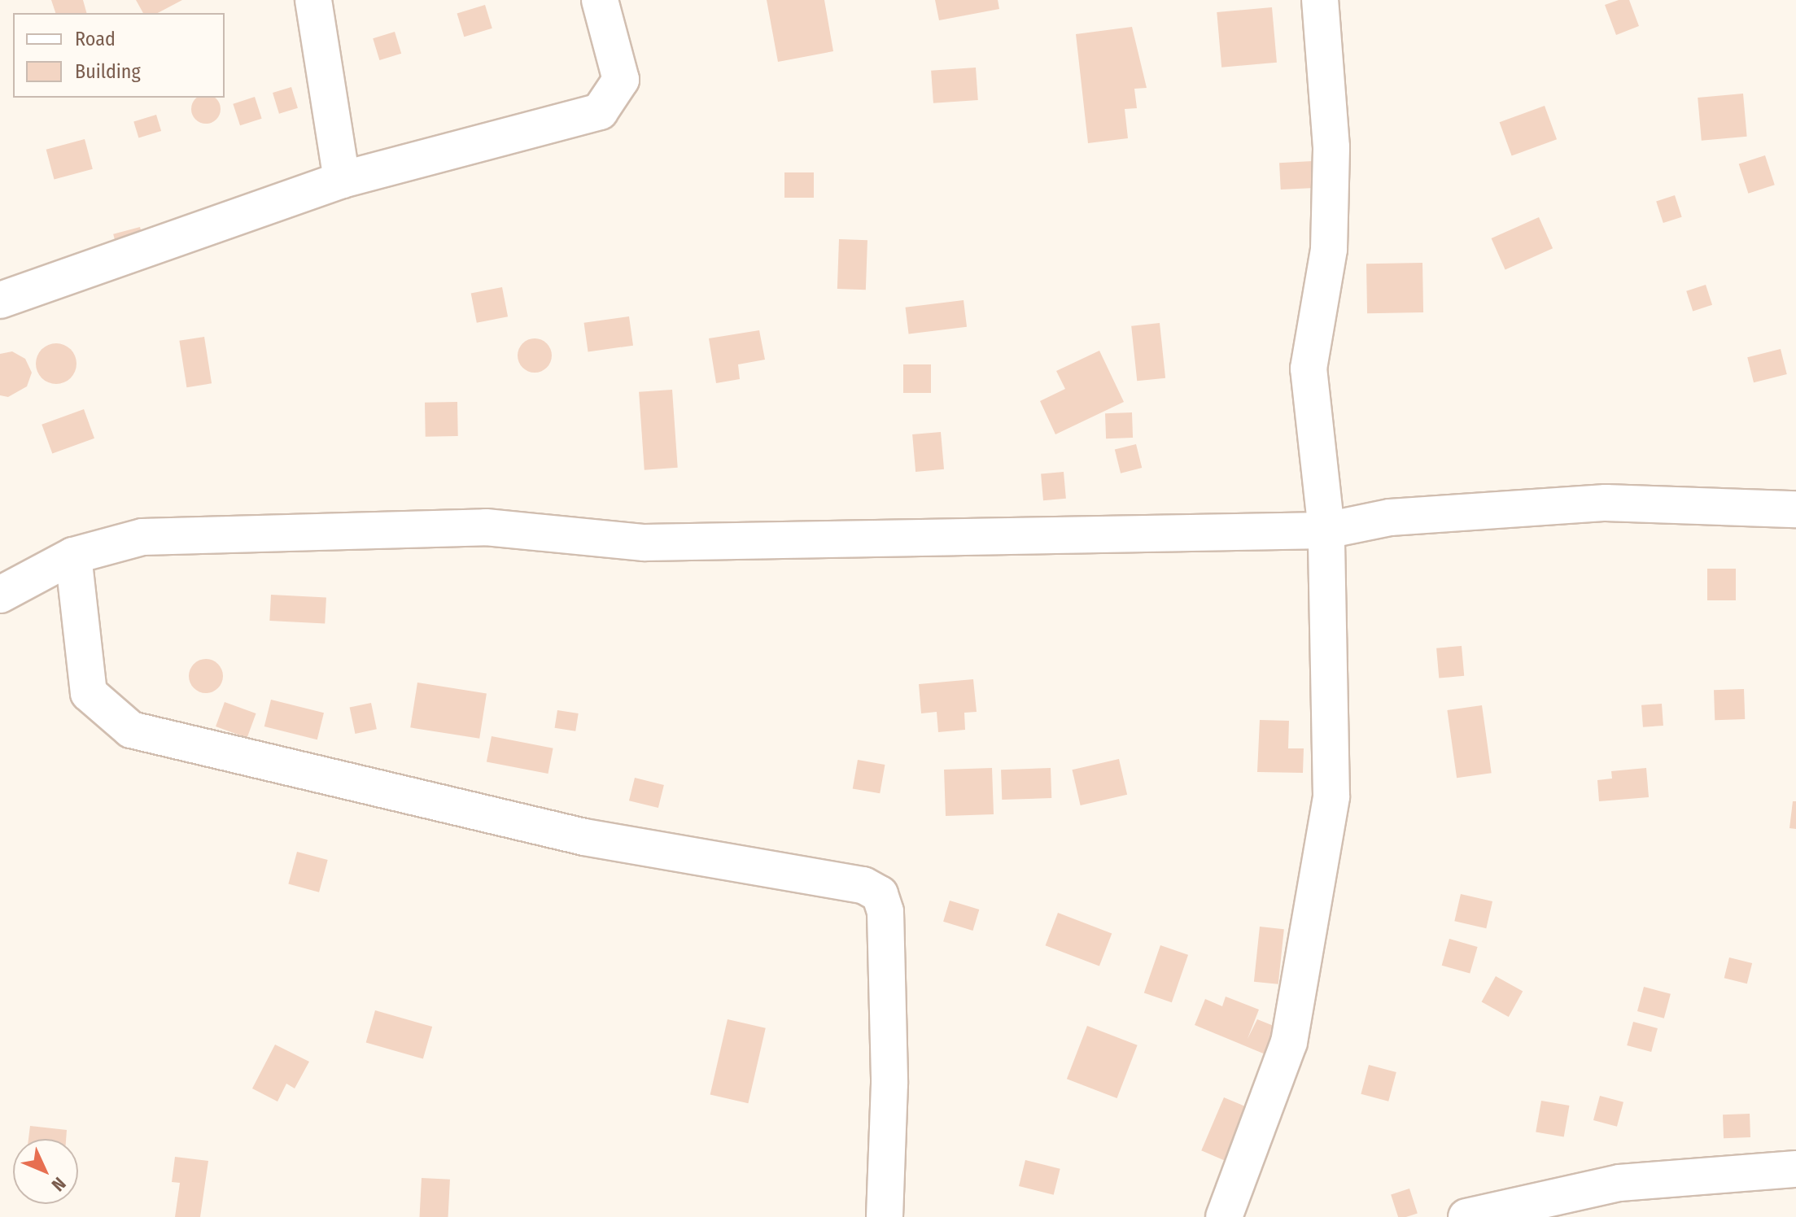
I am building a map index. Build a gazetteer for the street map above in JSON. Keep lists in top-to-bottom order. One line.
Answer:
{"legend":["Road","Building"],"north":"bottom right"}
